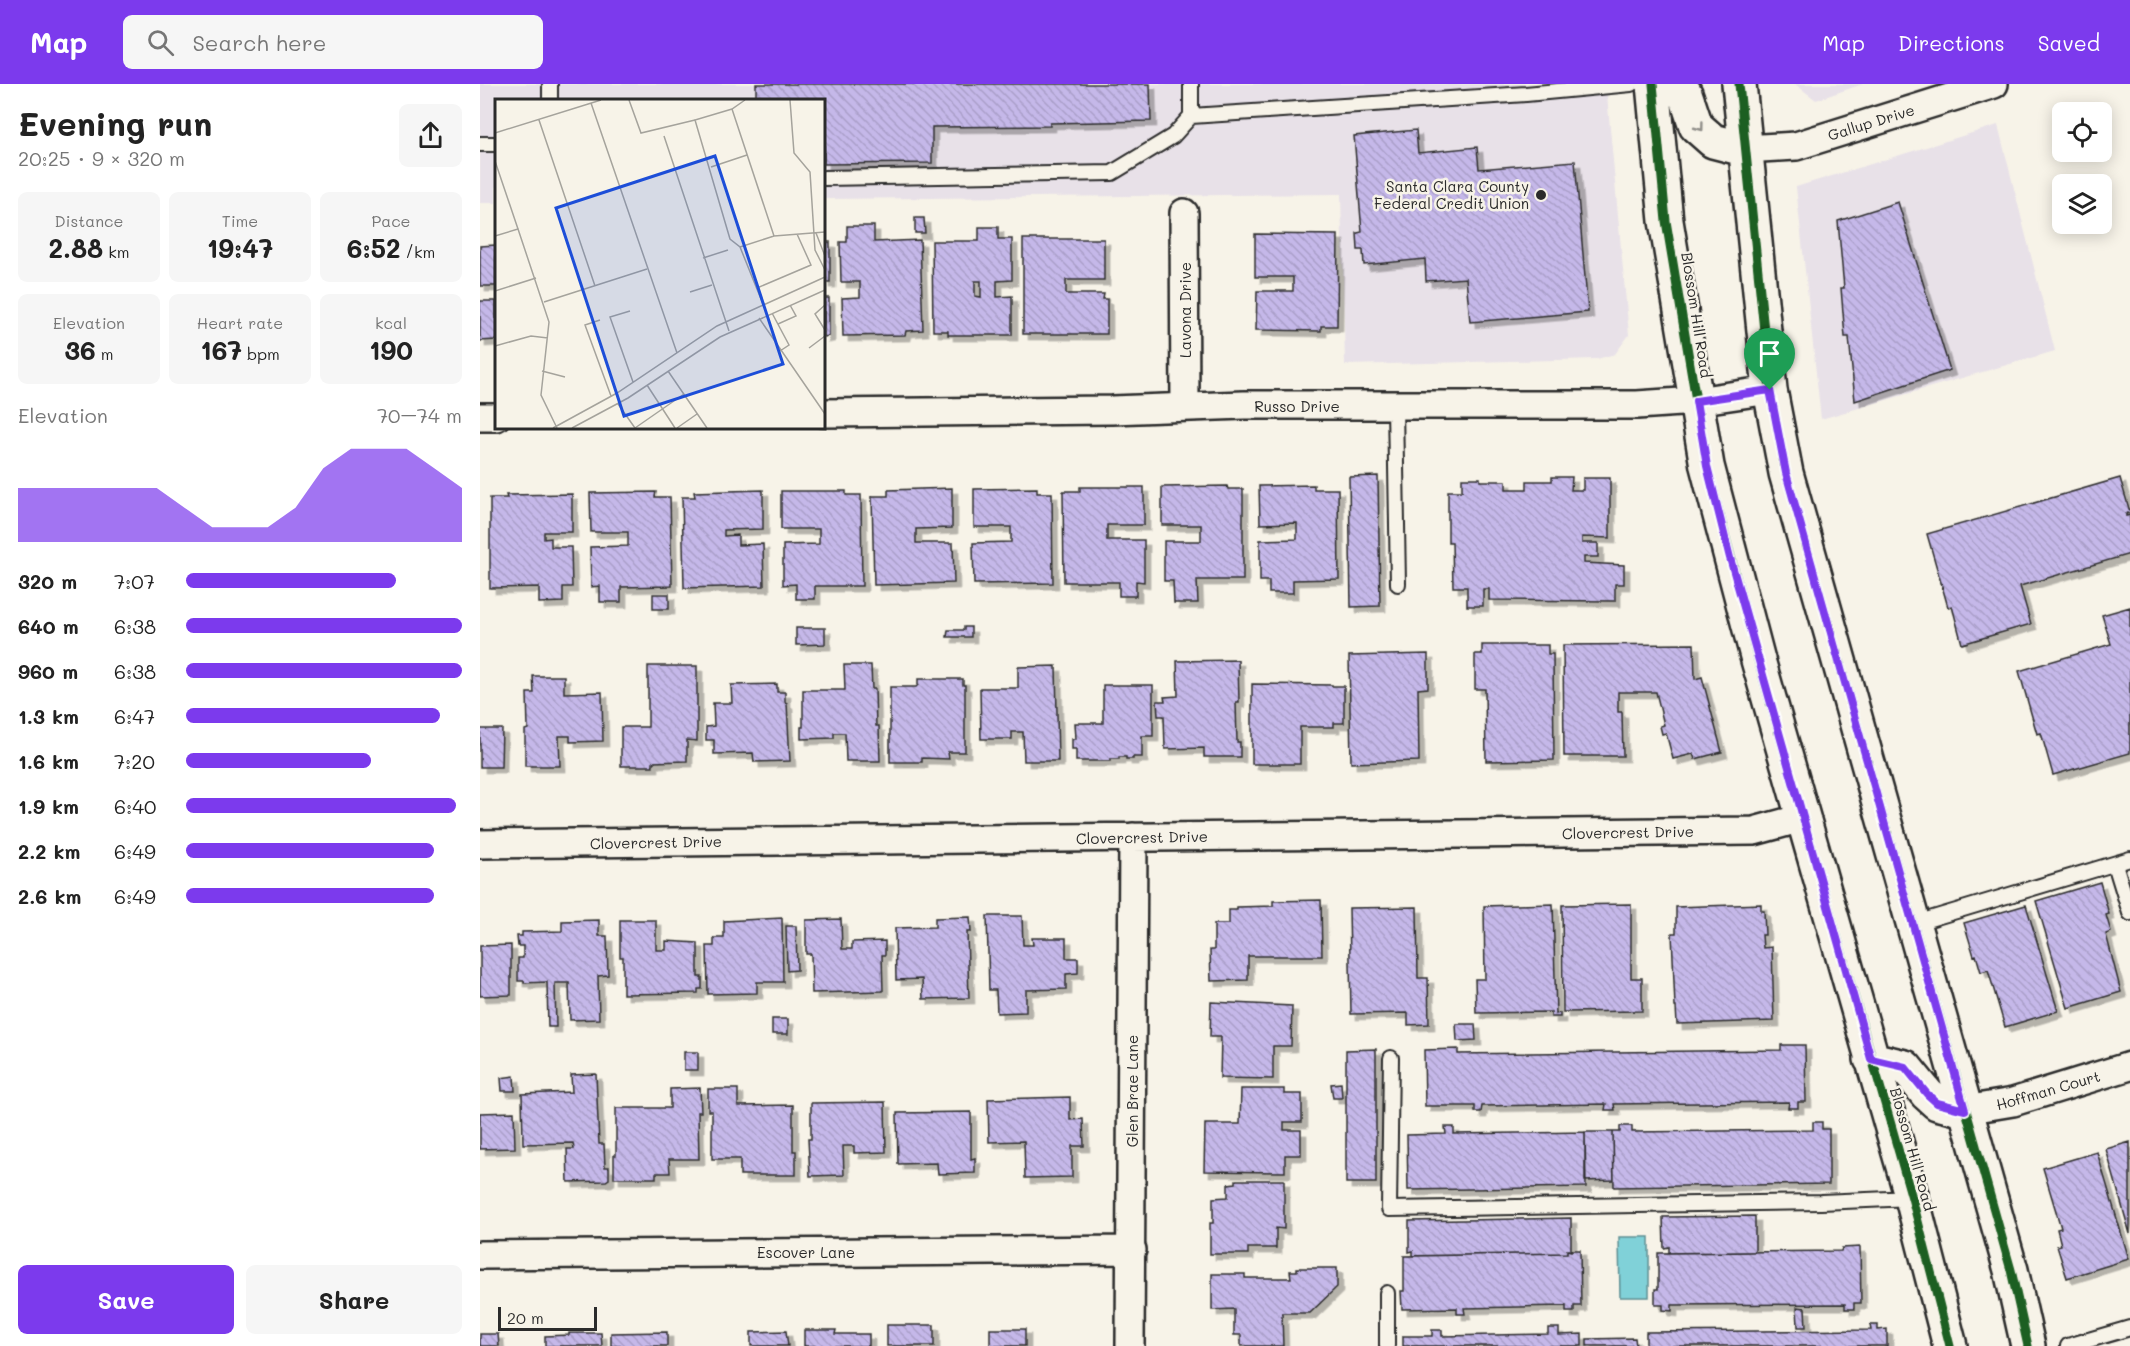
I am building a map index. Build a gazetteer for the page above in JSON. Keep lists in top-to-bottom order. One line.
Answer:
{"streets":{"main road":["Blossom Hill Road"],"street":["Gallup Drive","Lavona Drive","Russo Drive","Clovercrest Drive","Hoffman Court","Glen Brae Lane","Escover Lane"]},"crossings":[["Lavona Drive","Russo Drive"],["Blossom Hill Road","Russo Drive"],["Blossom Hill Road","Clovercrest Drive"],["Clovercrest Drive","Glen Brae Lane"],["Glen Brae Lane","Escover Lane"]],"places":["Santa Clara County Federal Credit Union"],"scale_bar":"20 m","page":{"header":"Map","search":"Search here","nav":["Map","Directions","Saved"],"heading":["Evening run","20:25 · 9 × 320 m"],"stats":[["Distance","2.88 km"],["Time","19:47"],["Pace","6:52 /km"],["Elevation","36 m"],["Heart rate","167 bpm"],["kcal","190"]],"chart":["Elevation","70–74 m"],"list":[{"name":"320 m","note":"7:07"},{"name":"640 m","note":"6:38"},{"name":"960 m","note":"6:38"},{"name":"1.3 km","note":"6:47"},{"name":"1.6 km","note":"7:20"},{"name":"1.9 km","note":"6:40"},{"name":"2.2 km","note":"6:49"},{"name":"2.6 km","note":"6:49"}],"buttons":["Save","Share"],"scale":"20 m"}}
